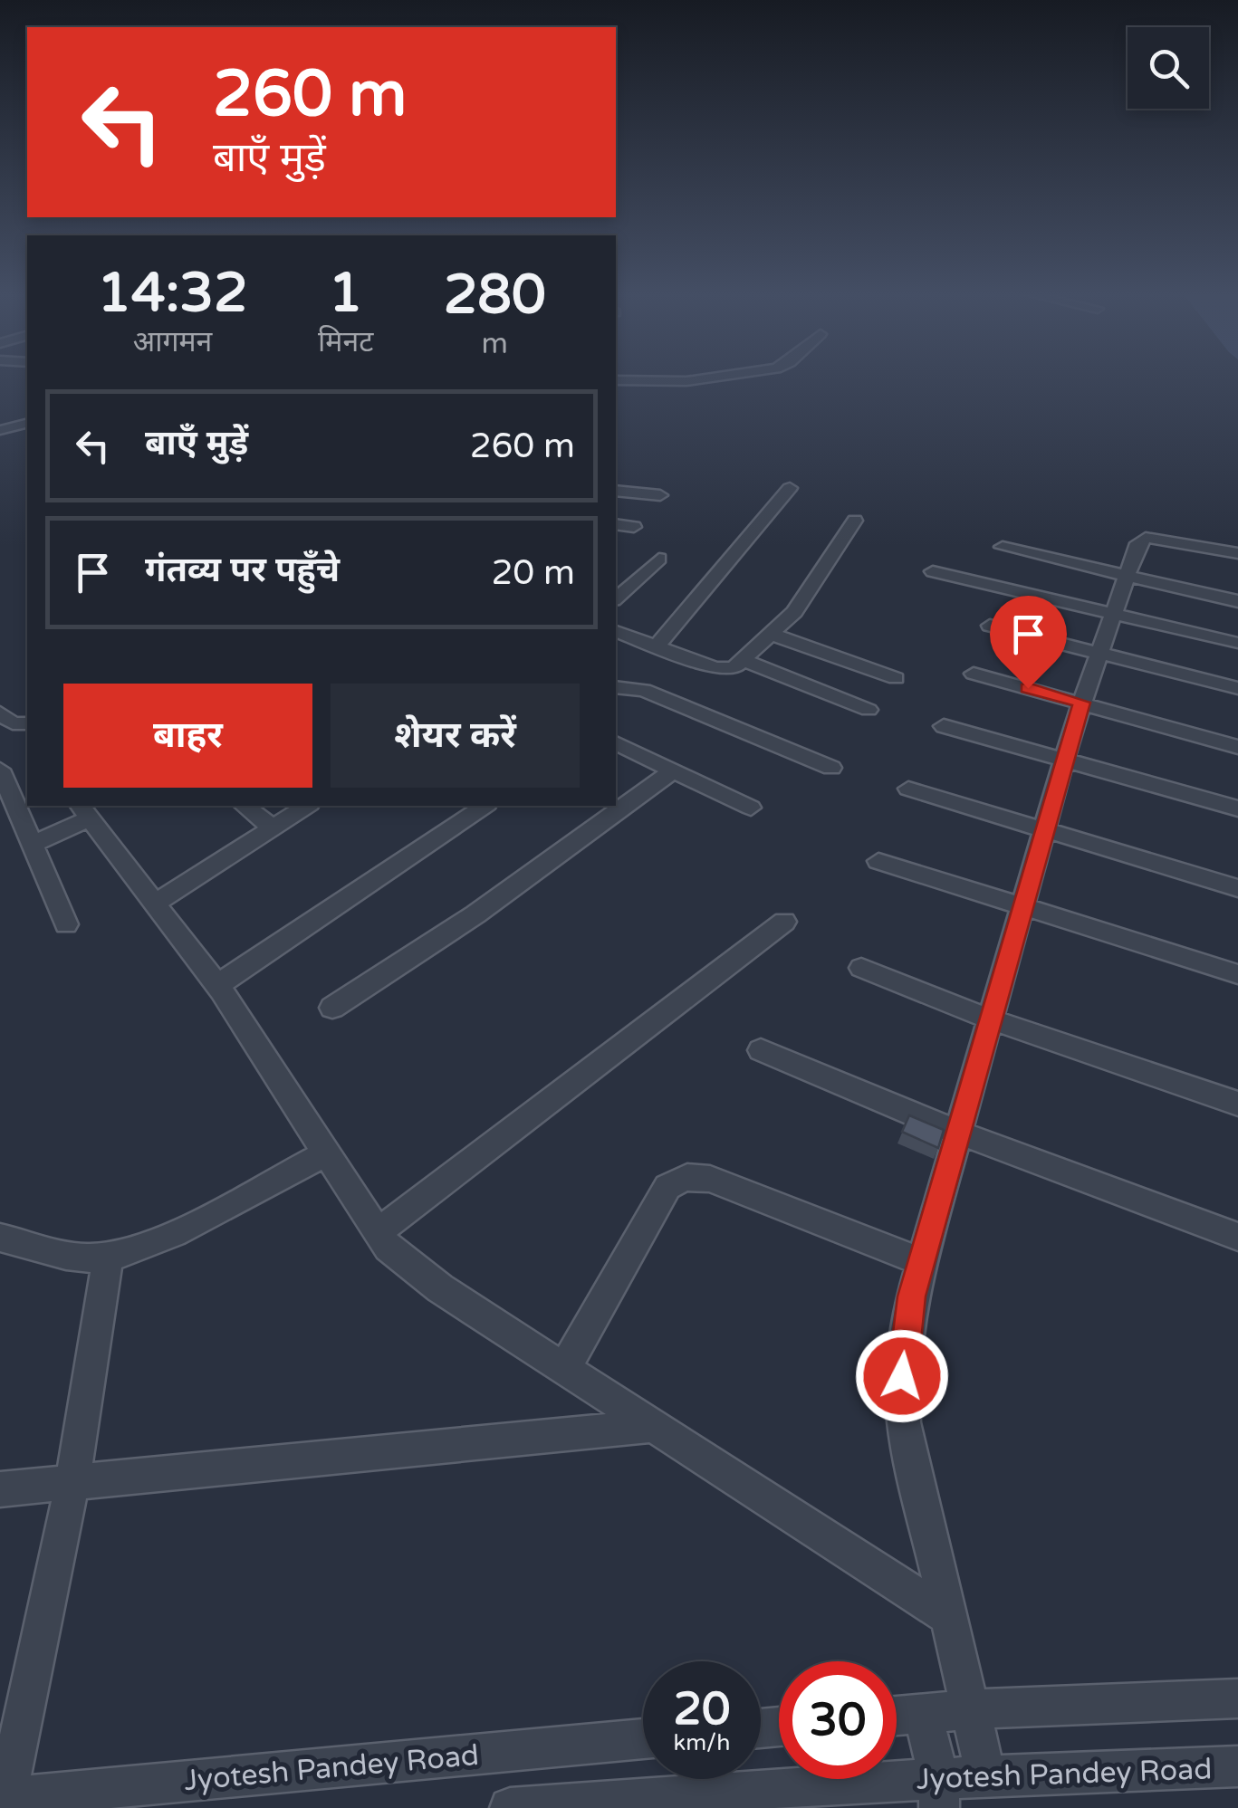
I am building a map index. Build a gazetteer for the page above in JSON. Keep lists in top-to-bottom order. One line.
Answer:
{"streets":{"street":["Jyotesh Pandey Road"]},"page":{"turn":["260 m","बाएँ मुड़ें"],"eta":["14:32","आगमन","1","मिनट","280","m"],"list":[{"name":"बाएँ मुड़ें","value":"260 m"},{"name":"गंतव्य पर पहुँचे","value":"20 m"}],"buttons":["बाहर","शेयर करें"],"speed":"20 km/h","limit":"30"}}
